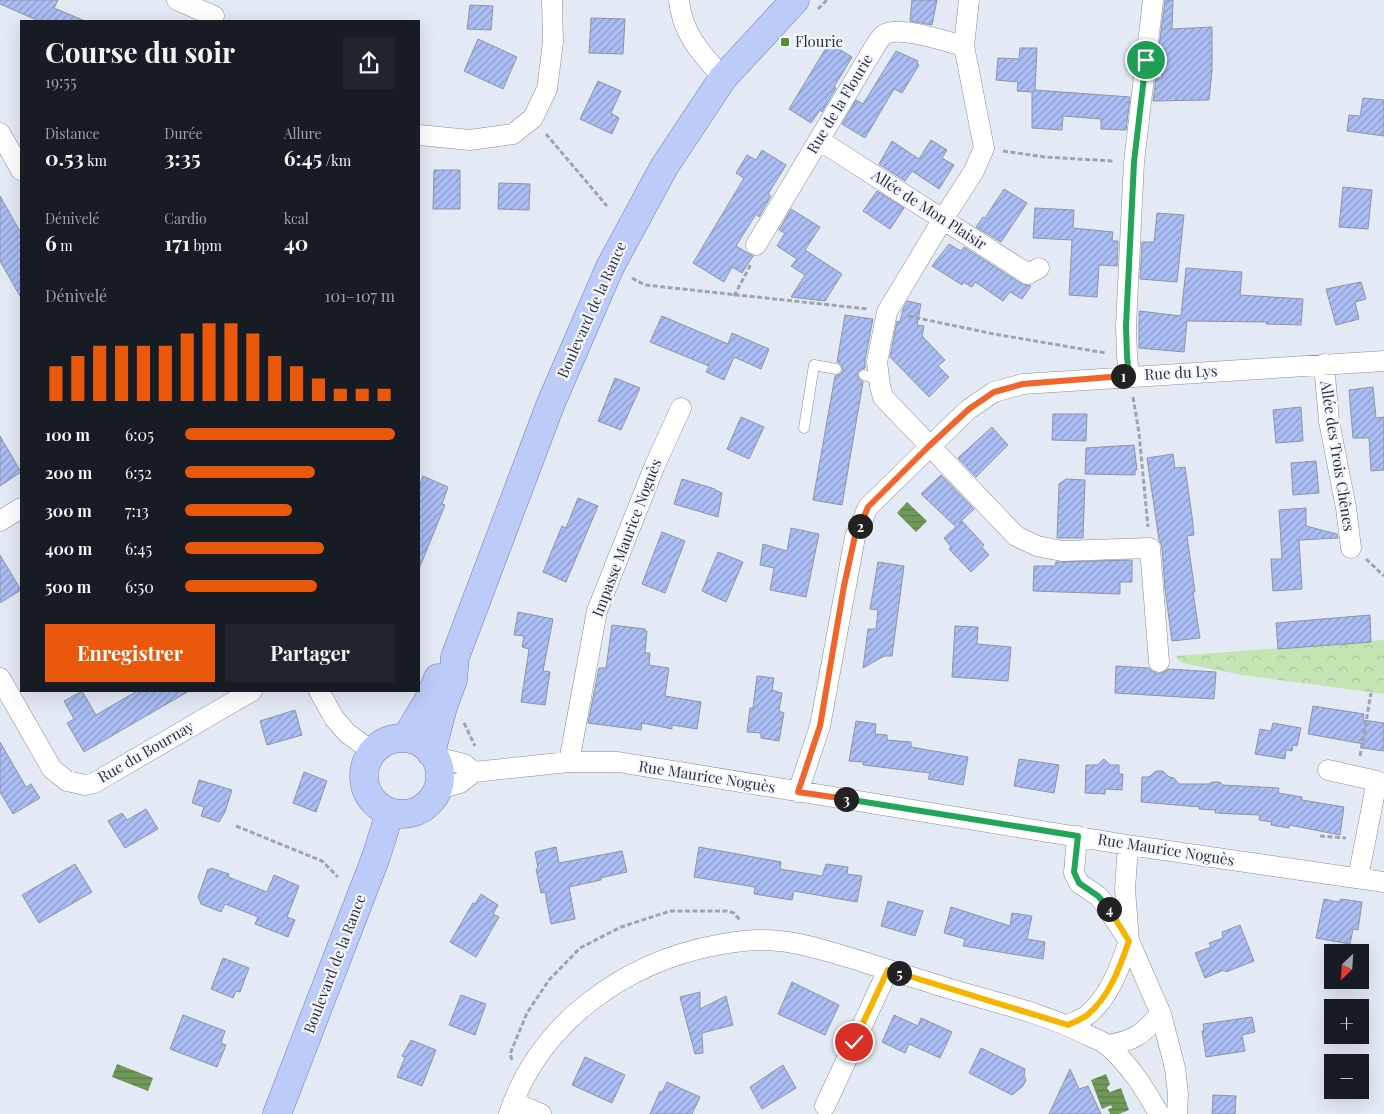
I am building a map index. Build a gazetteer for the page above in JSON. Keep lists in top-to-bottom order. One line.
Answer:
{"streets":{"main road":["Boulevard de la Rance"],"street":["Rue de la Flourie","Allée de Mon Plaisir","Rue du Lys","Allée des Trois Chênes","Impasse Maurice Noguès","Rue du Bournay","Rue Maurice Noguès"]},"crossings":[["Rue de la Flourie","Allée de Mon Plaisir"],["Boulevard de la Rance","Rue Maurice Noguès"],["Rue du Lys","Allée des Trois Chênes"],["Rue du Lys","Rue Maurice Noguès"],["Impasse Maurice Noguès","Rue Maurice Noguès"]],"places":{"transit":["Flourie"]},"north":"bottom left","page":{"heading":["Course du soir","19:55"],"stats":[["Distance","0.53 km"],["Durée","3:35"],["Allure","6:45 /km"],["Dénivelé","6 m"],["Cardio","171 bpm"],["kcal","40"]],"chart":["Dénivelé","101–107 m"],"pins":["1","2","3","4","5"],"list":[{"name":"100 m","note":"6:05"},{"name":"200 m","note":"6:52"},{"name":"300 m","note":"7:13"},{"name":"400 m","note":"6:45"},{"name":"500 m","note":"6:50"}],"buttons":["Enregistrer","Partager"],"map_buttons":["+","−"]}}
